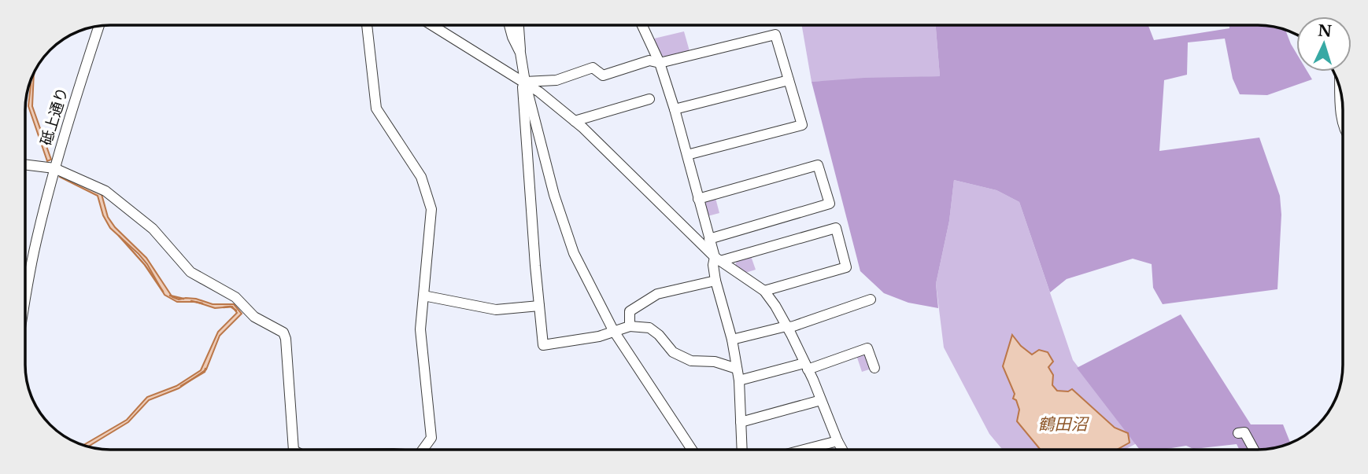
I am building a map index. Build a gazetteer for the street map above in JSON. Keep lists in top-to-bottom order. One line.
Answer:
{"streets":{"street":["砥上通り"]},"water":["鶴田沼"],"north":"top"}
